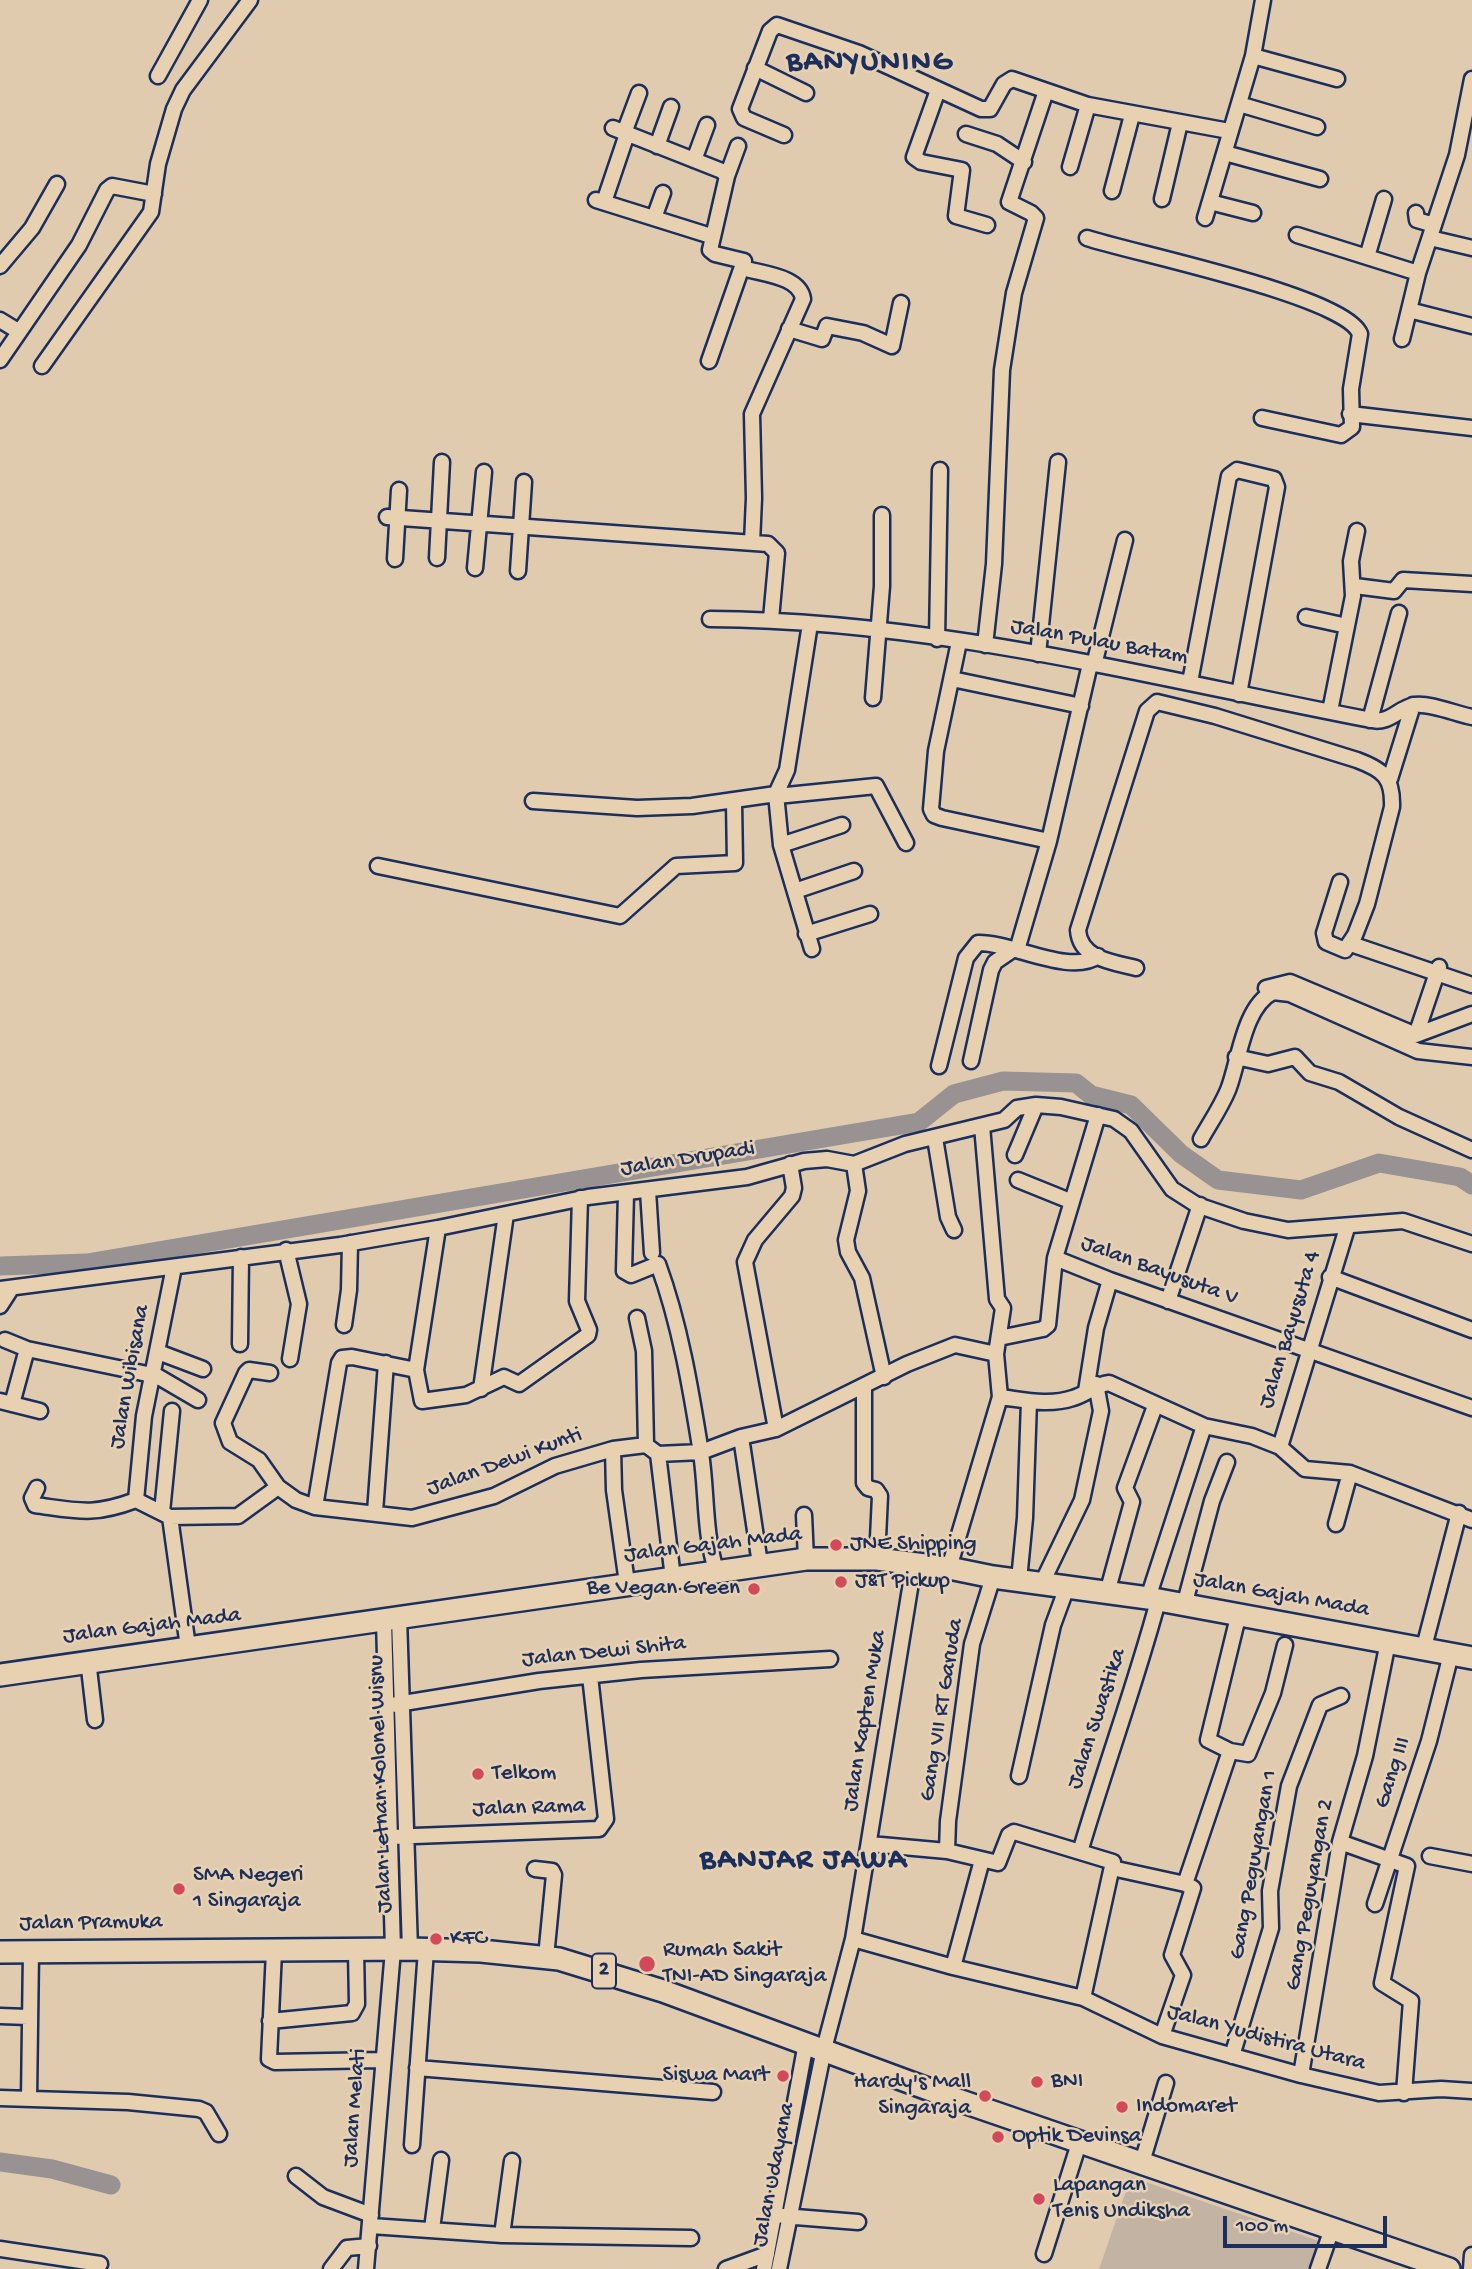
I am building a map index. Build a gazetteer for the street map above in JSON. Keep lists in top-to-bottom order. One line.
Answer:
{"streets":{"highway":["Jalan Gajah Mada","Jalan Pramuka","2"],"street":["Jalan Pulau Batam","Jalan Drupadi","Jalan Bayusuta V","Jalan Bayusuta 4","Jalan Wibisana","Jalan Dewi Kunti","Jalan Dewi Shita","Gang VII RT Garuda","Jalan Swastika","Jalan Kapten Muka","Gang III","Jalan Letnan Kolonel Wisnu","Jalan Rama","Gang Peguyangan 1","Gang Peguyangan 2","Jalan Yudistira Utara","Jalan Melati","Jalan Udayana"]},"crossings":[["Jalan Drupadi","Jalan Wibisana"],["Jalan Bayusuta V","Jalan Bayusuta 4"],["Jalan Gajah Mada","Gang VII RT Garuda"],["Jalan Gajah Mada","Jalan Swastika"],["Jalan Gajah Mada","Jalan Kapten Muka"],["Jalan Gajah Mada","Gang III"],["Jalan Gajah Mada","Jalan Letnan Kolonel Wisnu"],["Jalan Gajah Mada","Gang Peguyangan 2"],["Jalan Dewi Shita","Jalan Letnan Kolonel Wisnu"],["Jalan Dewi Shita","Jalan Rama"],["Jalan Kapten Muka","2"],["Jalan Kapten Muka","Jalan Yudistira Utara"],["Jalan Kapten Muka","Jalan Udayana"],["Jalan Letnan Kolonel Wisnu","Jalan Rama"],["Jalan Letnan Kolonel Wisnu","Jalan Pramuka"],["Jalan Letnan Kolonel Wisnu","2"],["Jalan Letnan Kolonel Wisnu","Jalan Melati"],["Gang Peguyangan 1","Jalan Yudistira Utara"],["Gang Peguyangan 2","Jalan Yudistira Utara"],["Jalan Pramuka","2"],["Jalan Pramuka","Jalan Melati"],["2","Jalan Melati"],["2","Jalan Udayana"]],"districts":["BANYUNING","BANJAR JAWA"],"places":["JNE Shipping","J&T Pickup","Be Vegan Green","Telkom","SMA Negeri 1 Singaraja","KFC","Rumah Sakit TNI-AD Singaraja","Siswa Mart","BNI","Hardy's Mall Singaraja","Indomaret","Optik Devinsa","Lapangan Tenis Undiksha"],"scale_bar":"100 m"}
